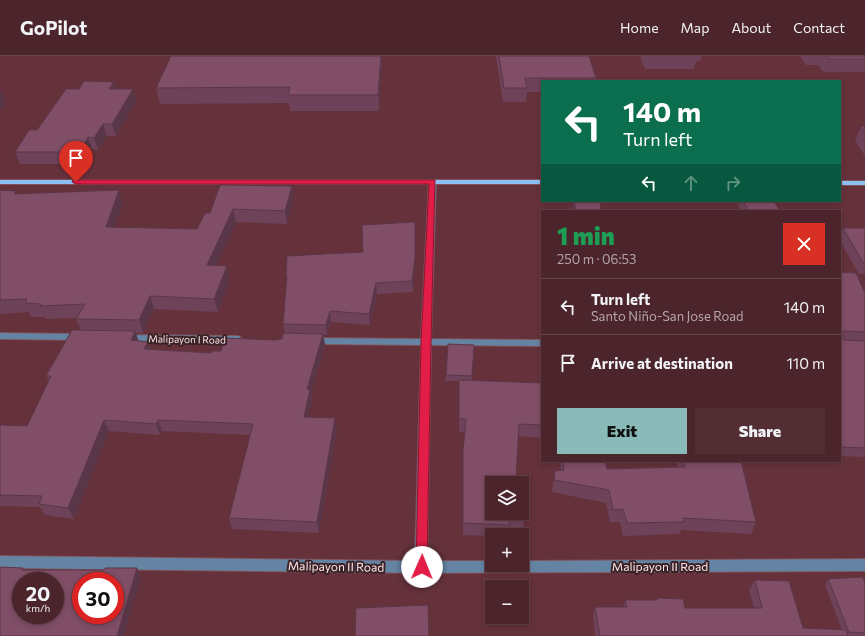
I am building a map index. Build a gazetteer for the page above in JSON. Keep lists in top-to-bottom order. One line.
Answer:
{"streets":{"street":["Malipayon I Road","Malipayon II Road"]},"page":{"header":"GoPilot","nav":["Home","Map","About","Contact"],"turn":["140 m","Turn left"],"heading":["1 min","250 m · 06:53"],"list":[{"name":"Turn left","note":"Santo Niño-San Jose Road","value":"140 m"},{"name":"Arrive at destination","value":"110 m"}],"buttons":["Exit","Share"],"map_buttons":["+","−"],"speed":"20 km/h","limit":"30"}}
